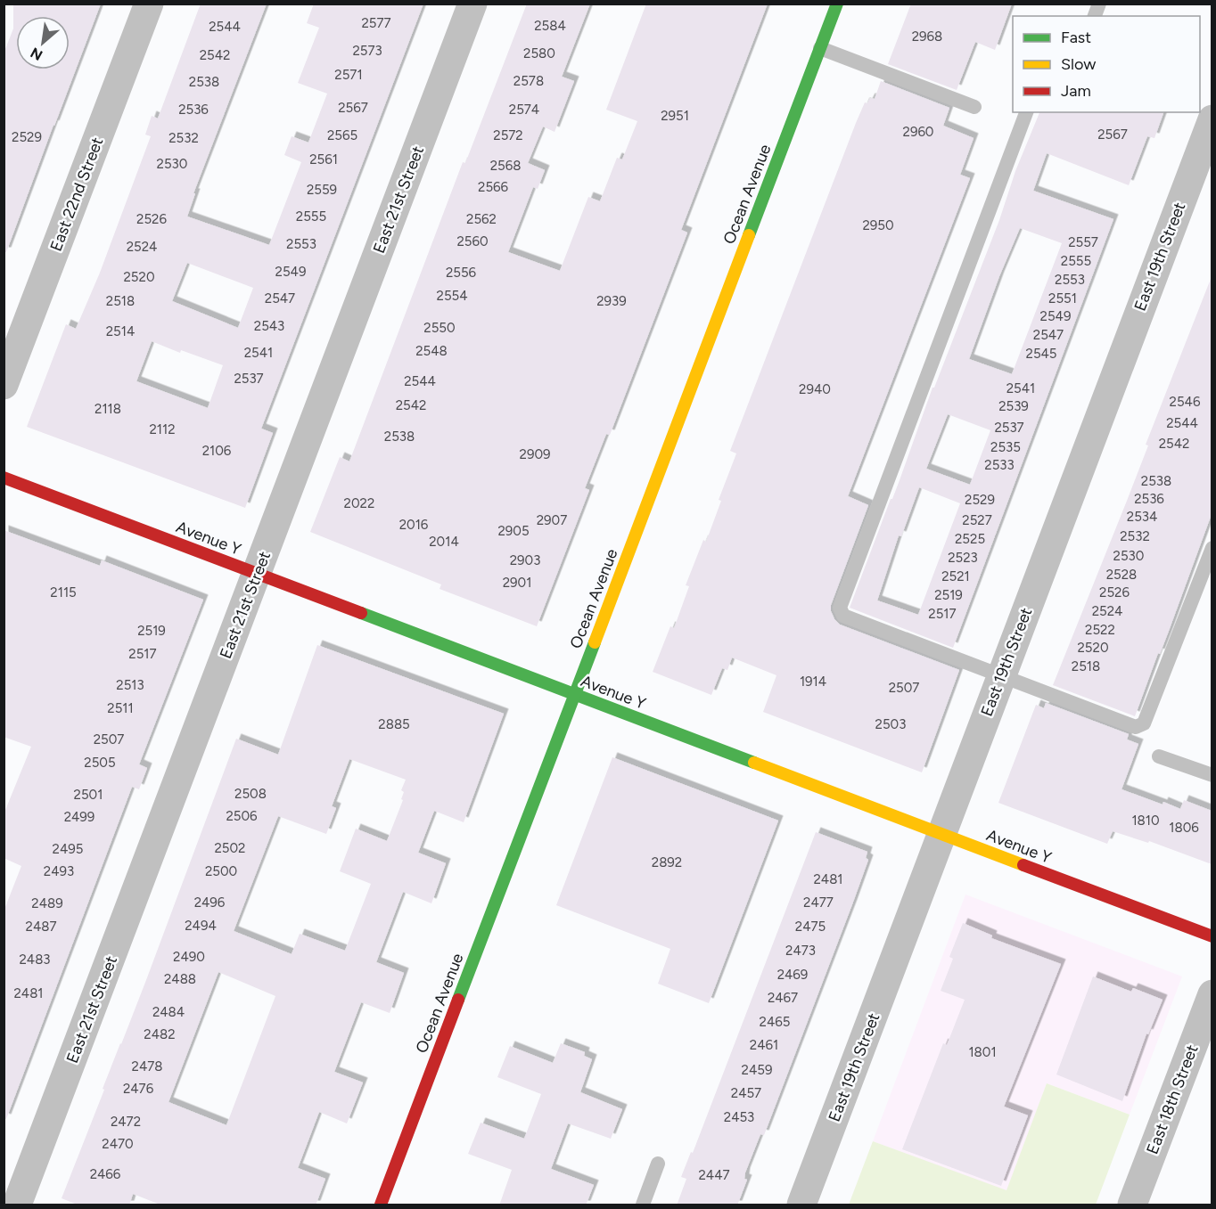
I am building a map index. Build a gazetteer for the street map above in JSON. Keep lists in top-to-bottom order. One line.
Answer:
{"streets":{"street":["East 22nd Street","Ocean Avenue","East 21st Street","East 19th Street","Avenue Y","East 18th Street"]},"crossings":[["Ocean Avenue","Avenue Y"],["East 21st Street","Avenue Y"],["East 19th Street","Avenue Y"]],"house_numbers":["2577","2584","2544","2968","2573","2580","2542","2571","2578","2538","2567","2536","2574","2951","2960","2567","2565","2572","2529","2532","2561","2530","2568","2566","2559","2555","2526","2562","2950","2560","2557","2553","2524","2555","2549","2556","2520","2553","2554","2547","2551","2518","2939","2549","2543","2550","2514","2547","2548","2541","2545","2537","2544","2541","2940","2546","2542","2539","2118","2544","2537","2112","2538","2542","2535","2106","2909","2533","2538","2536","2529","2022","2534","2907","2527","2016","2905","2532","2525","2014","2530","2523","2903","2528","2521","2901","2115","2526","2519","2524","2517","2522","2519","2520","2517","2518","1914","2513","2507","2511","2885","2503","2507","2505","2508","2501","2506","2499","1810","1806","2502","2495","2892","2493","2500","2481","2496","2477","2489","2494","2487","2475","2473","2490","2483","2469","2488","2481","2467","2484","2465","2482","2461","1801","2478","2459","2476","2457","2453","2472","2470","2466","2447"],"legend":["Fast","Slow","Jam"],"north":"bottom left"}
